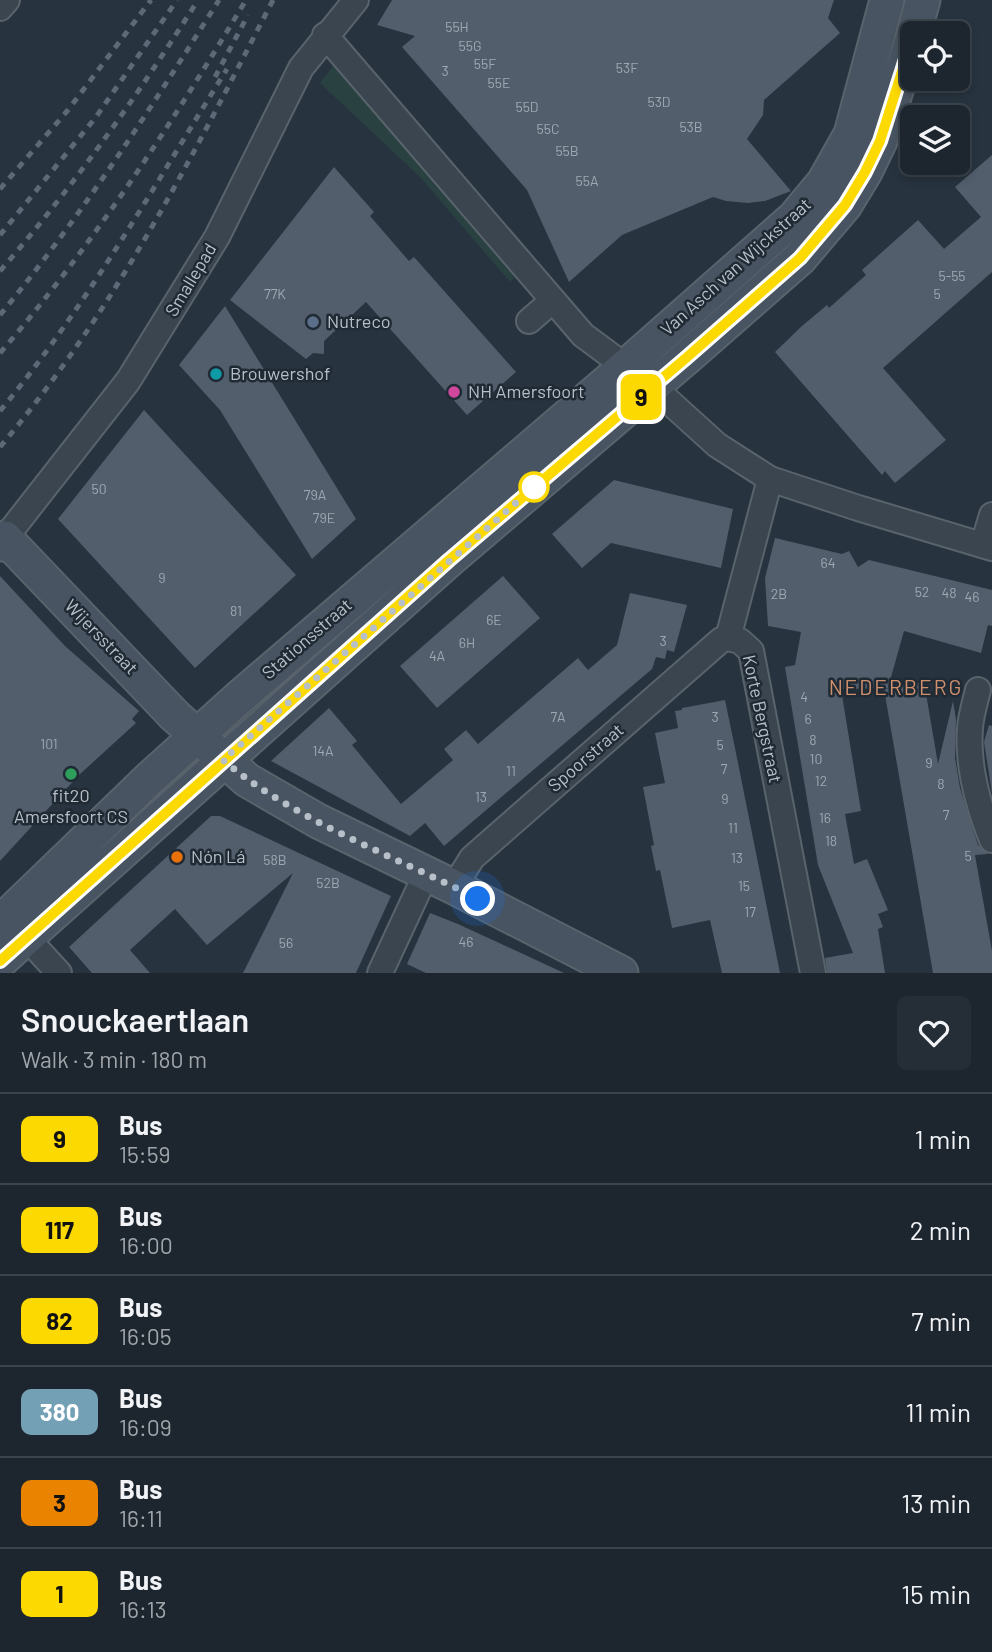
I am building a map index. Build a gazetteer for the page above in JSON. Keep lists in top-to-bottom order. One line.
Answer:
{"streets":{"main road":["Van Asch van Wijckstraat","Wijersstraat","Stationsstraat"],"street":["Smallepad","Korte Bergstraat","Spoorstraat"]},"crossings":[["Van Asch van Wijckstraat","Stationsstraat"],["Smallepad","Wijersstraat"],["Wijersstraat","Stationsstraat"],["Wijersstraat","Spoorstraat"],["Korte Bergstraat","Spoorstraat"]],"districts":["NEDERBERG"],"places":["Nutreco","Brouwershof","NH Amersfoort","fit20 Amersfoort CS","Nón Lá"],"lines":["bus line 9"],"house_numbers":["55H","55G","55F","53F","3","55E","53D","55D","53B","55C","55B","55A","5-55","77K","5","50","79A","79E","64","9","52","48","2B","46","81","6E","3","6H","4A","4","7A","3","6","8","101","5","14A","10","9","7","11","12","8","13","9","7","16","11","18","5","13","58B","52B","15","17","46","56"],"page":{"on_map":"9","heading":["Snouckaertlaan","Walk · 3 min · 180 m"],"list":[{"mark":"9","name":"Bus","note":"15:59","value":"1 min"},{"mark":"117","name":"Bus","note":"16:00","value":"2 min"},{"mark":"82","name":"Bus","note":"16:05","value":"7 min"},{"mark":"380","name":"Bus","note":"16:09","value":"11 min"},{"mark":"3","name":"Bus","note":"16:11","value":"13 min"},{"mark":"1","name":"Bus","note":"16:13","value":"15 min"}]}}
